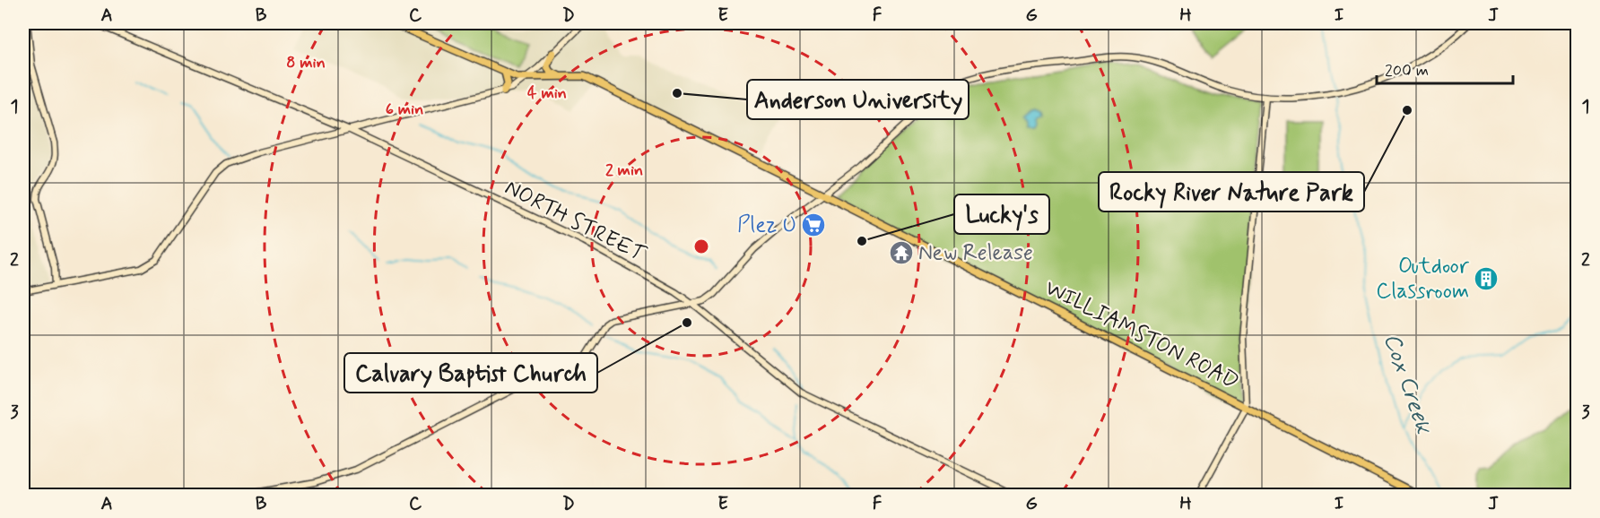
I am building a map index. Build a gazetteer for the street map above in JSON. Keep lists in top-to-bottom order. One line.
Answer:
{"streets":{"main road":["WILLIAMSTON ROAD"],"street":["NORTH STREET"]},"water":["Cox Creek"],"places":{"other":["Anderson University","Rocky River Nature Park","Lucky's","Calvary Baptist Church"],"supermarket":["Plez U"],"temple":["New Release"],"building":["Outdoor Classroom"]},"scale_bar":"200 m","grid":{"columns":["A","B","C","D","E","F","G","H","I","J"],"rows":["1","2","3"]},"rings":["8 min","4 min","6 min","2 min"]}
